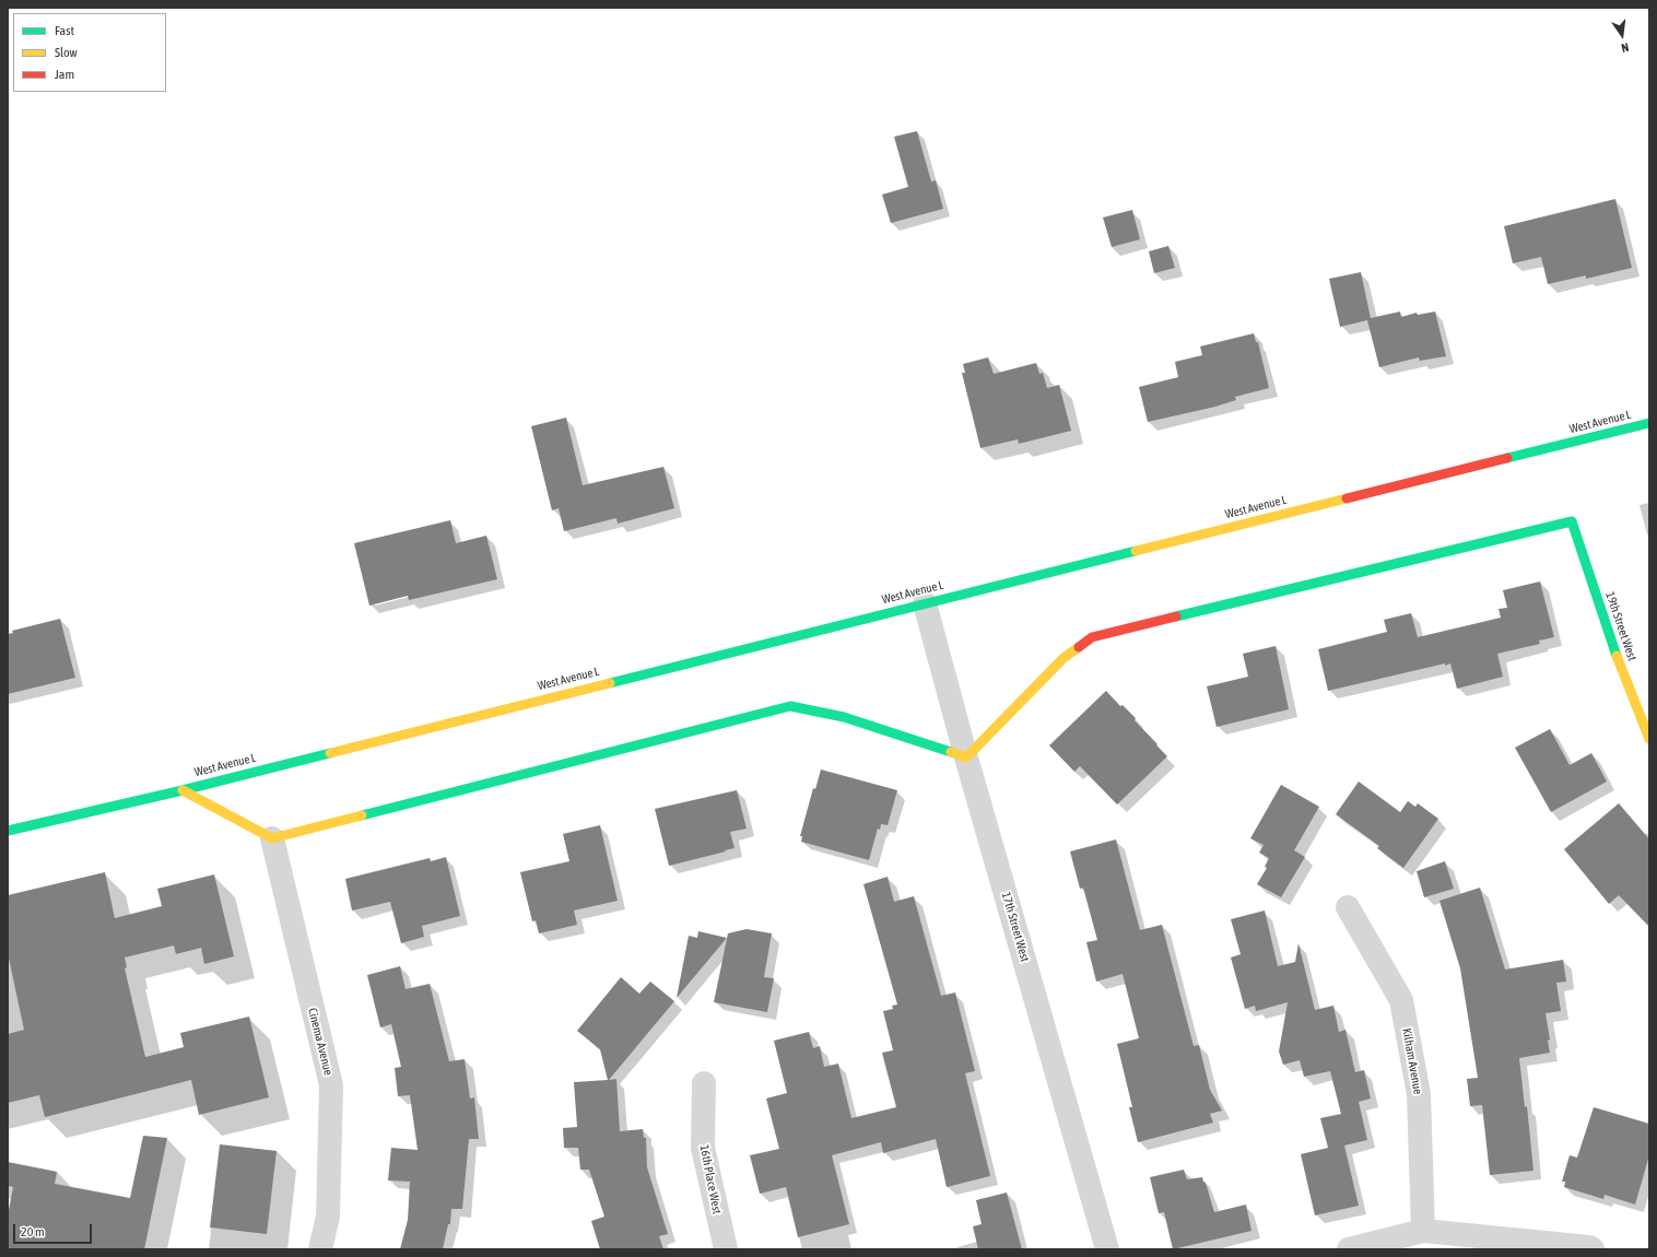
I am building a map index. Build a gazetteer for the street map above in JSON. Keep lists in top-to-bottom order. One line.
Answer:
{"streets":{"street":["West Avenue L","19th Street West","17th Street West","Cinema Avenue","Kilham Avenue","16th Place West"]},"crossings":[["West Avenue L","17th Street West"],["West Avenue L","Cinema Avenue"],["19th Street West","17th Street West"]],"legend":["Fast","Slow","Jam"],"scale_bar":"20 m","north":"bottom"}
